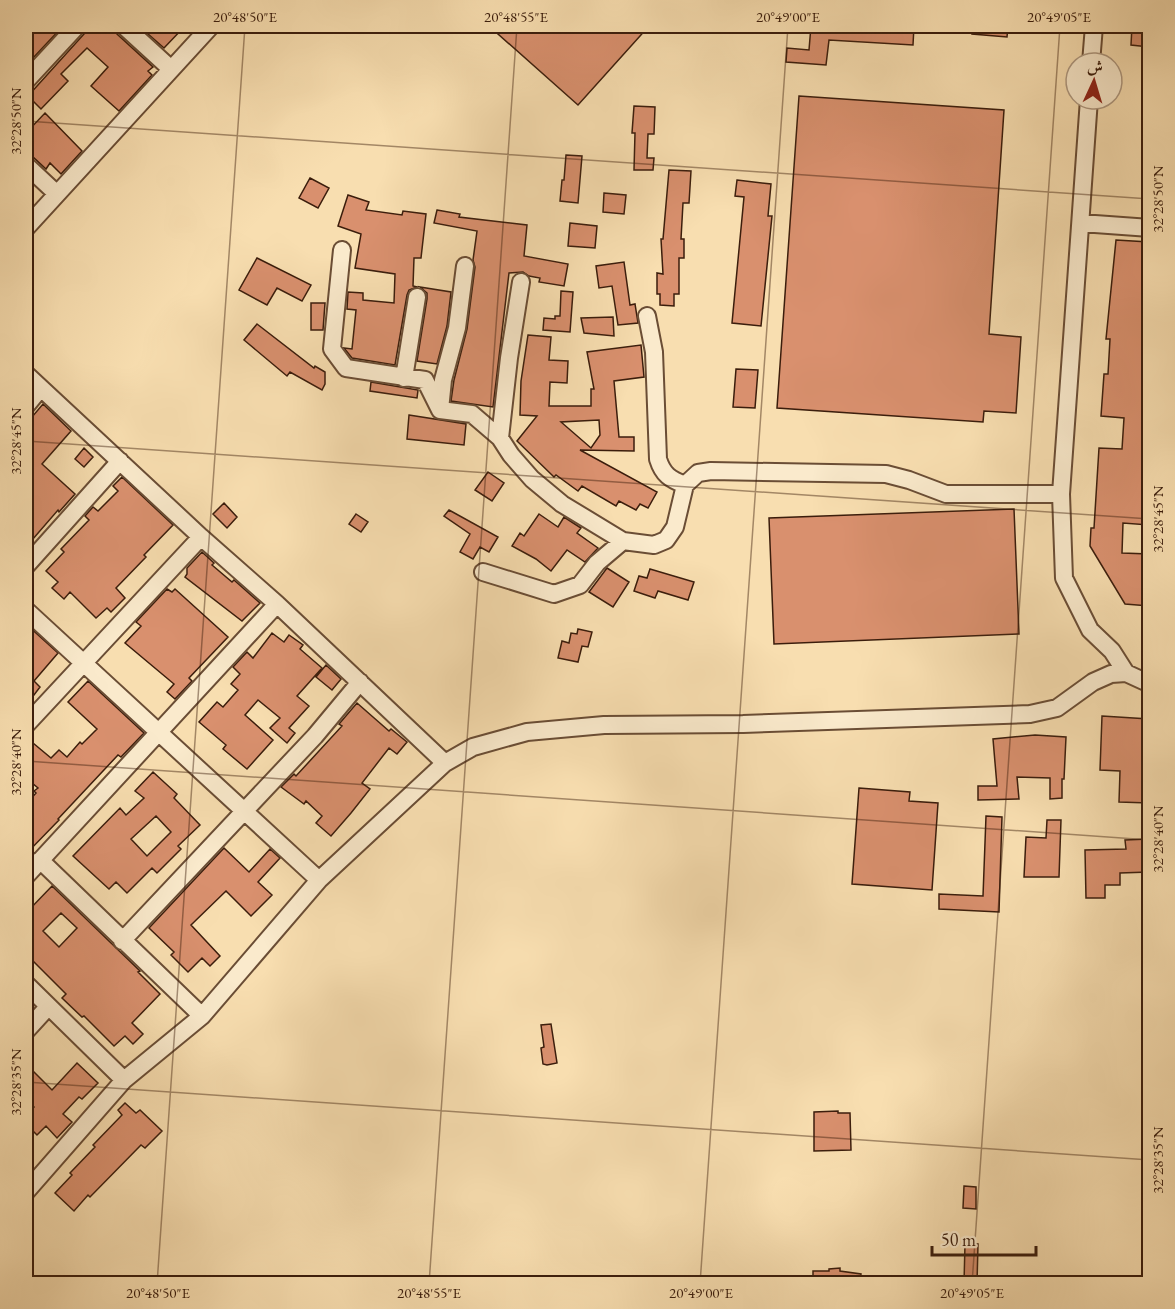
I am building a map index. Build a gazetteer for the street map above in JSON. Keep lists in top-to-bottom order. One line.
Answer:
{"scale_bar":"50 m","north":"top","coordinates":["20°48'50\"E","20°48'55\"E","20°49'00\"E","20°49'05\"E","32°28'50\"N","32°28'45\"N","32°28'40\"N","32°28'35\"N"]}
